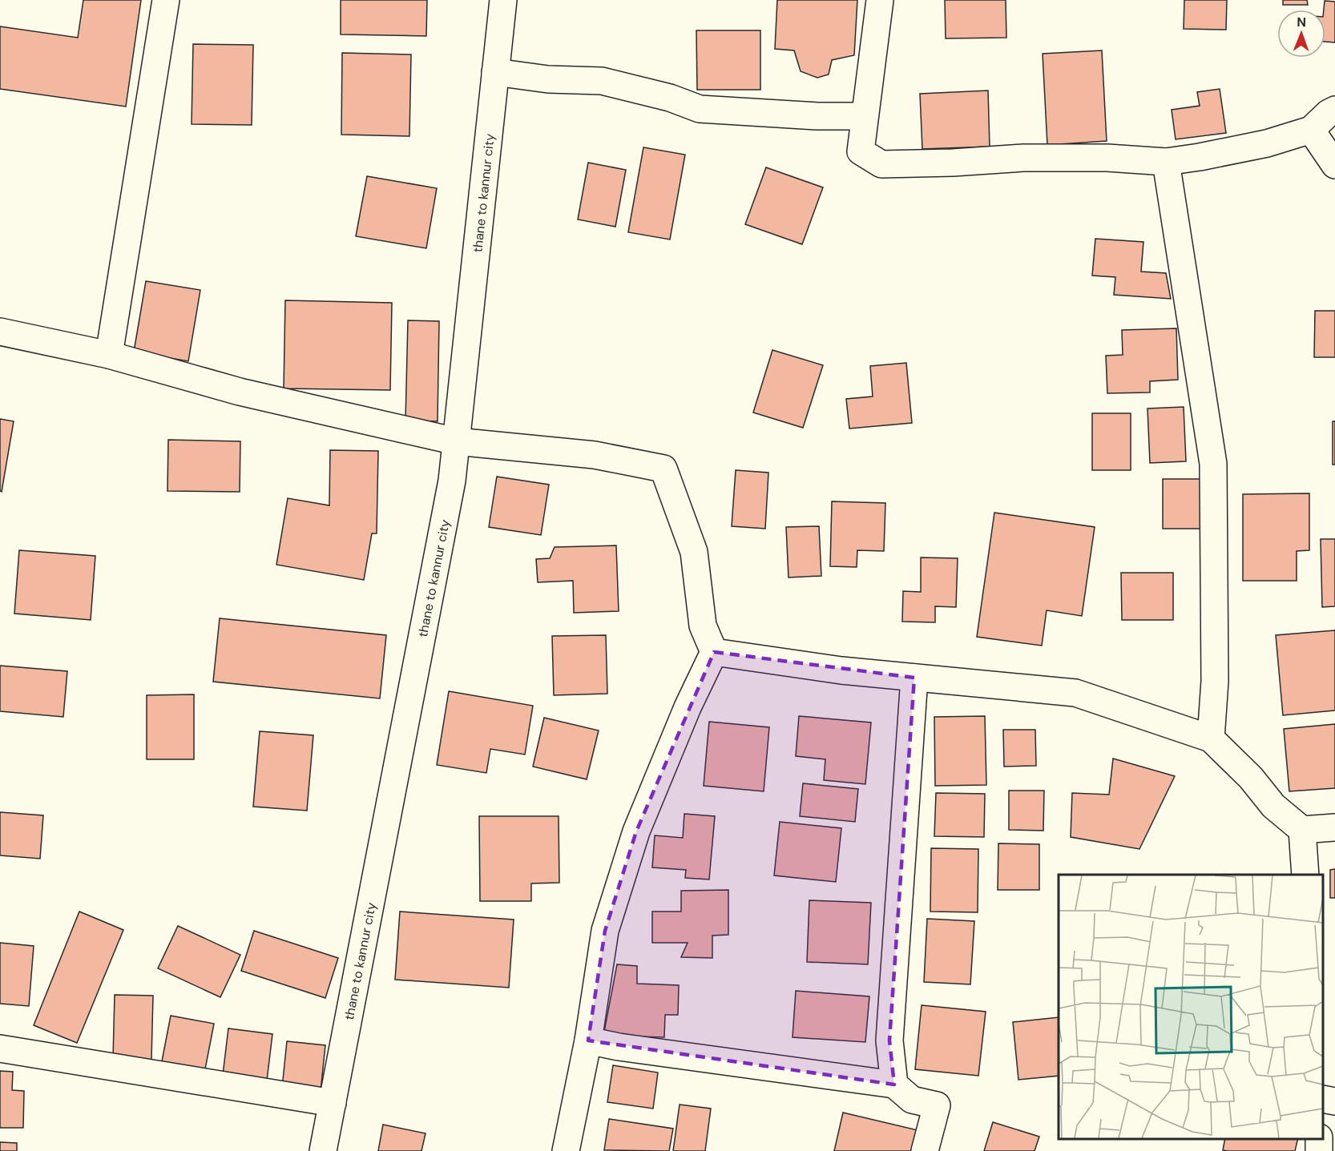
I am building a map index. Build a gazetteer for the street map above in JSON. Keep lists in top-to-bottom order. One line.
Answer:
{"streets":{"street":["thane to kannur city"]},"north":"top"}
